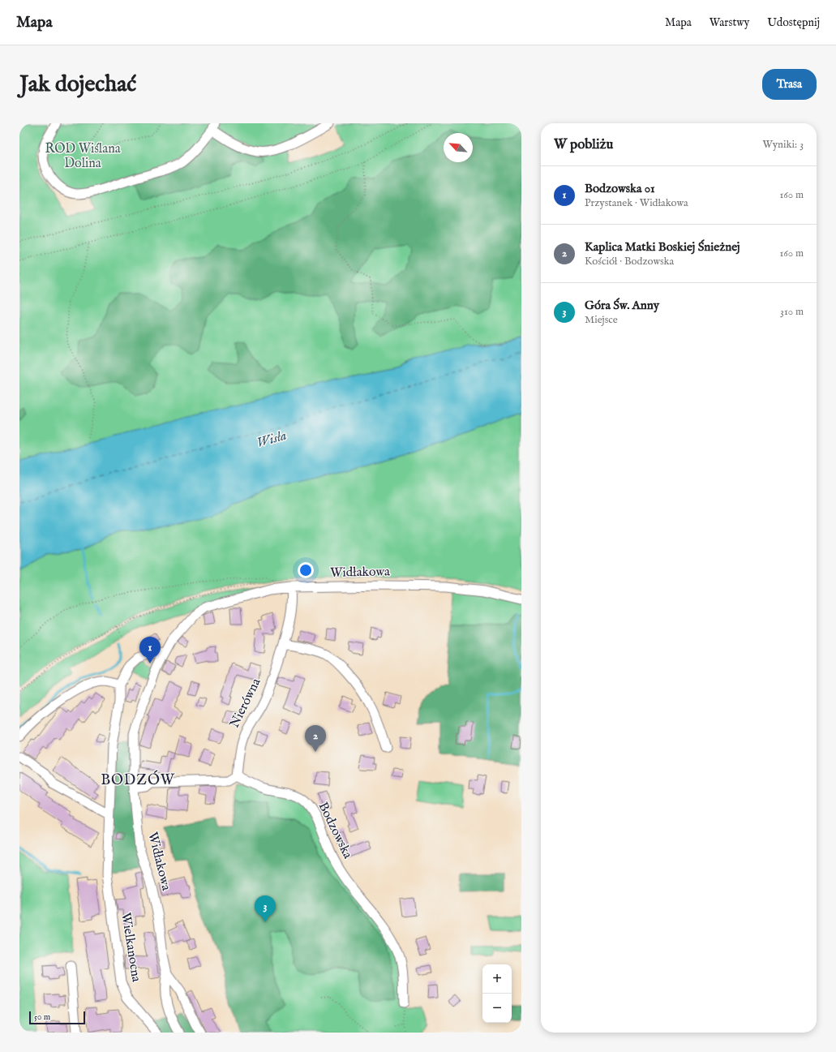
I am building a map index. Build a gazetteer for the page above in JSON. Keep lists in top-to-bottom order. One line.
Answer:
{"streets":{"street":["Widłakowa","Nierówna","Bodzowska","Wielkanocna"]},"crossings":[["Widłakowa","Nierówna"],["Nierówna","Bodzowska"]],"districts":["BODZÓW"],"water":["Wisła"],"parks":["ROD Wiślana Dolina"],"scale_bar":"50 m","north":"top left","page":{"header":"Mapa","nav":["Mapa","Warstwy","Udostępnij"],"buttons":"Trasa","title":"Jak dojechać","heading":["W pobliżu","Wyniki: 3"],"list":[{"mark":"1","name":"Bodzowska 01","note":"Przystanek · Widłakowa","value":"160 m"},{"mark":"2","name":"Kaplica Matki Boskiej Śnieżnej","note":"Kościół · Bodzowska","value":"160 m"},{"mark":"3","name":"Góra Św. Anny","note":"Miejsce","value":"310 m"}],"pins":["1","2","3"],"map_buttons":["+","−"],"scale":"50 m"}}
